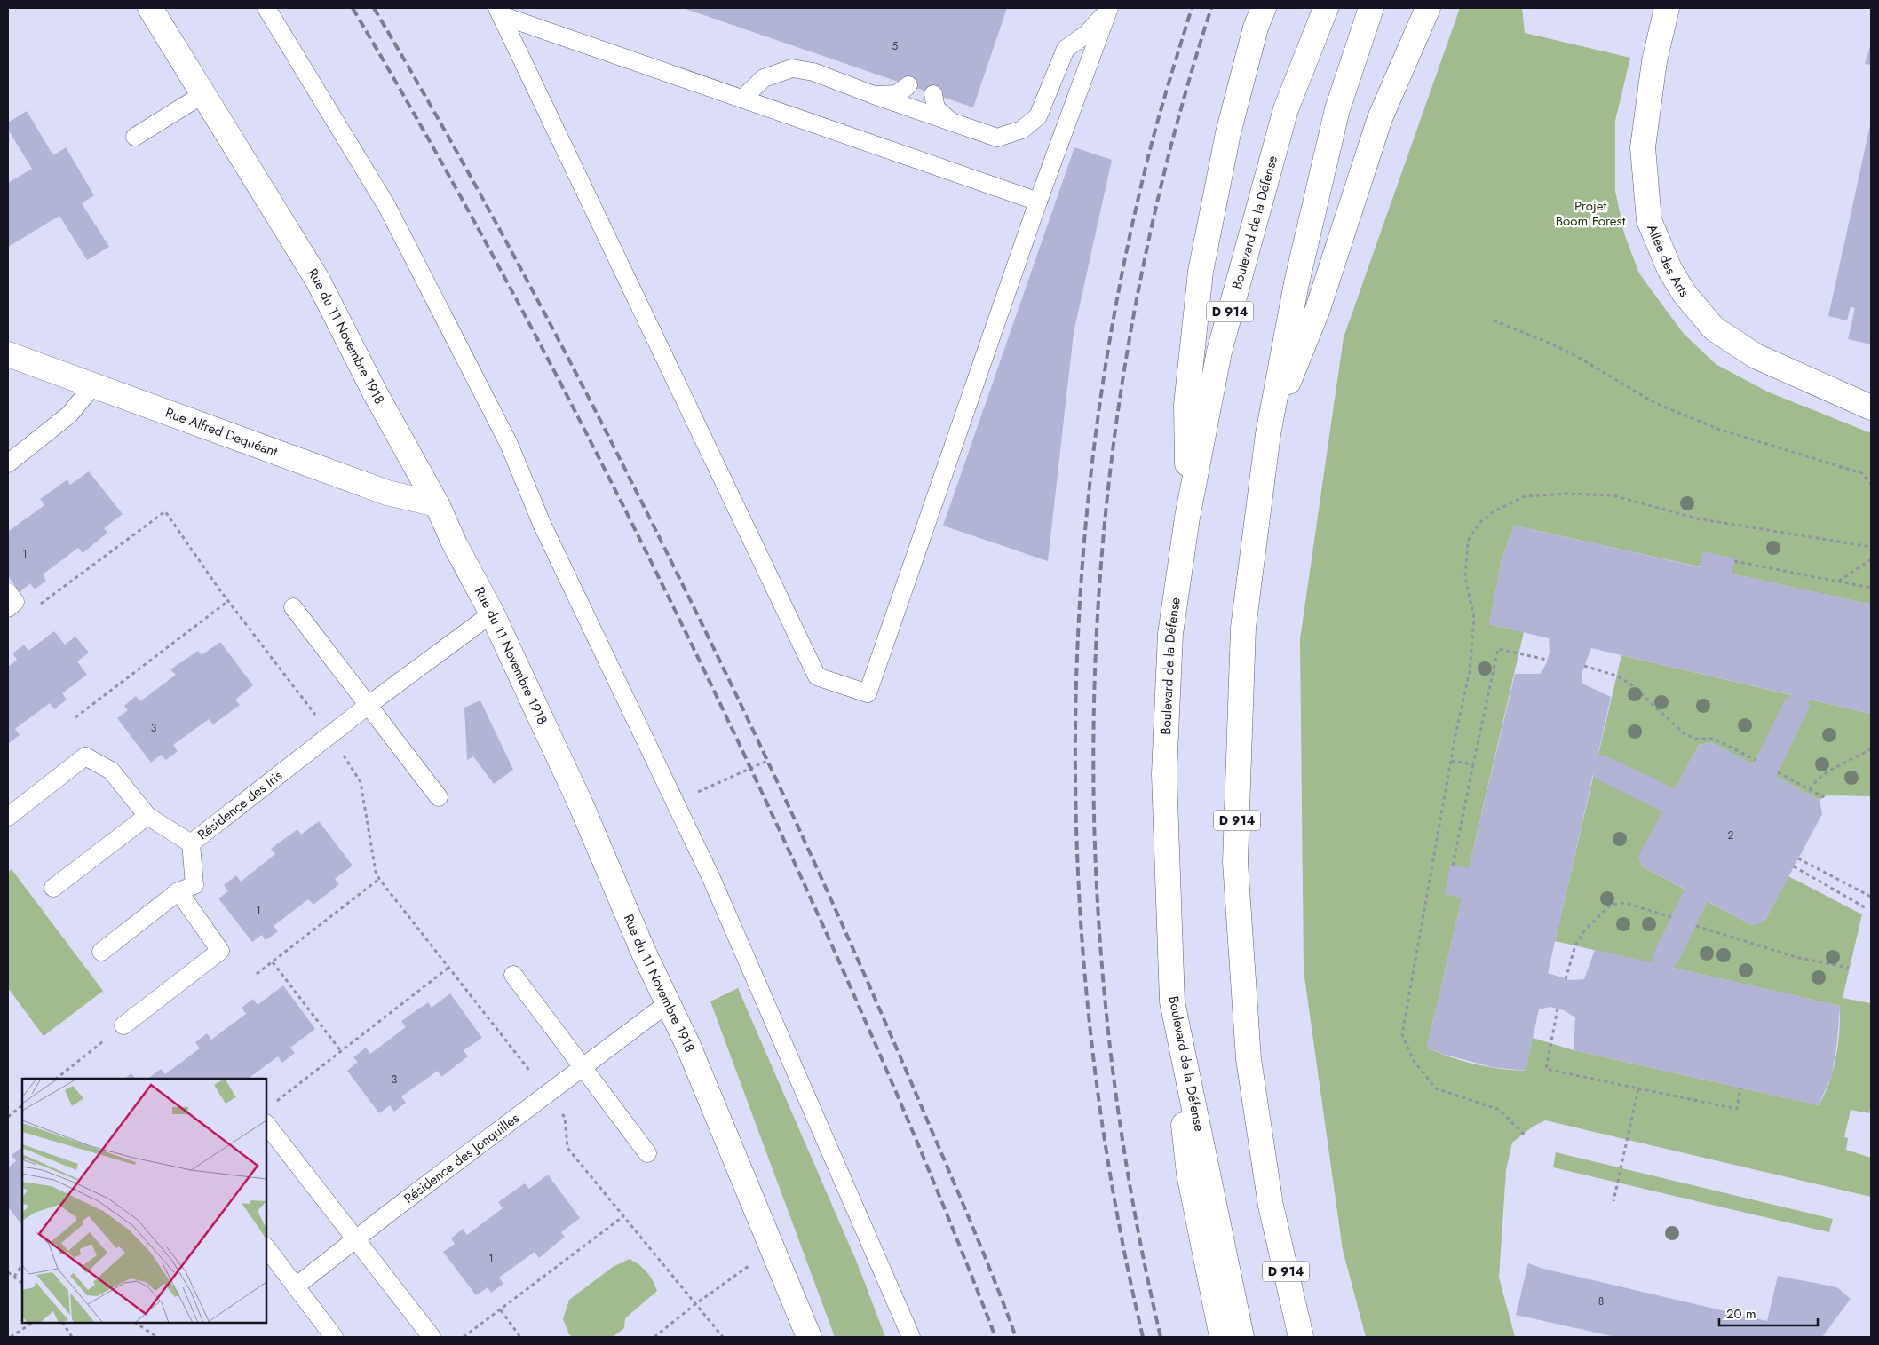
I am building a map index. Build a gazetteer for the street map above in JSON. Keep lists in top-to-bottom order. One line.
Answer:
{"streets":{"main road":["Boulevard de la Défense","Allée des Arts","D 914","Rue du 11 Novembre 1918","Rue Alfred Dequéant"],"lane":["Résidence des Iris","Résidence des Jonquilles"]},"crossings":[["Rue du 11 Novembre 1918","Rue Alfred Dequéant"],["Rue du 11 Novembre 1918","Résidence des Iris"],["Rue du 11 Novembre 1918","Résidence des Jonquilles"]],"parks":["Projet Boom Forest"],"house_numbers":["5","1","3","2","1","3","1","8"],"scale_bar":"20 m"}
